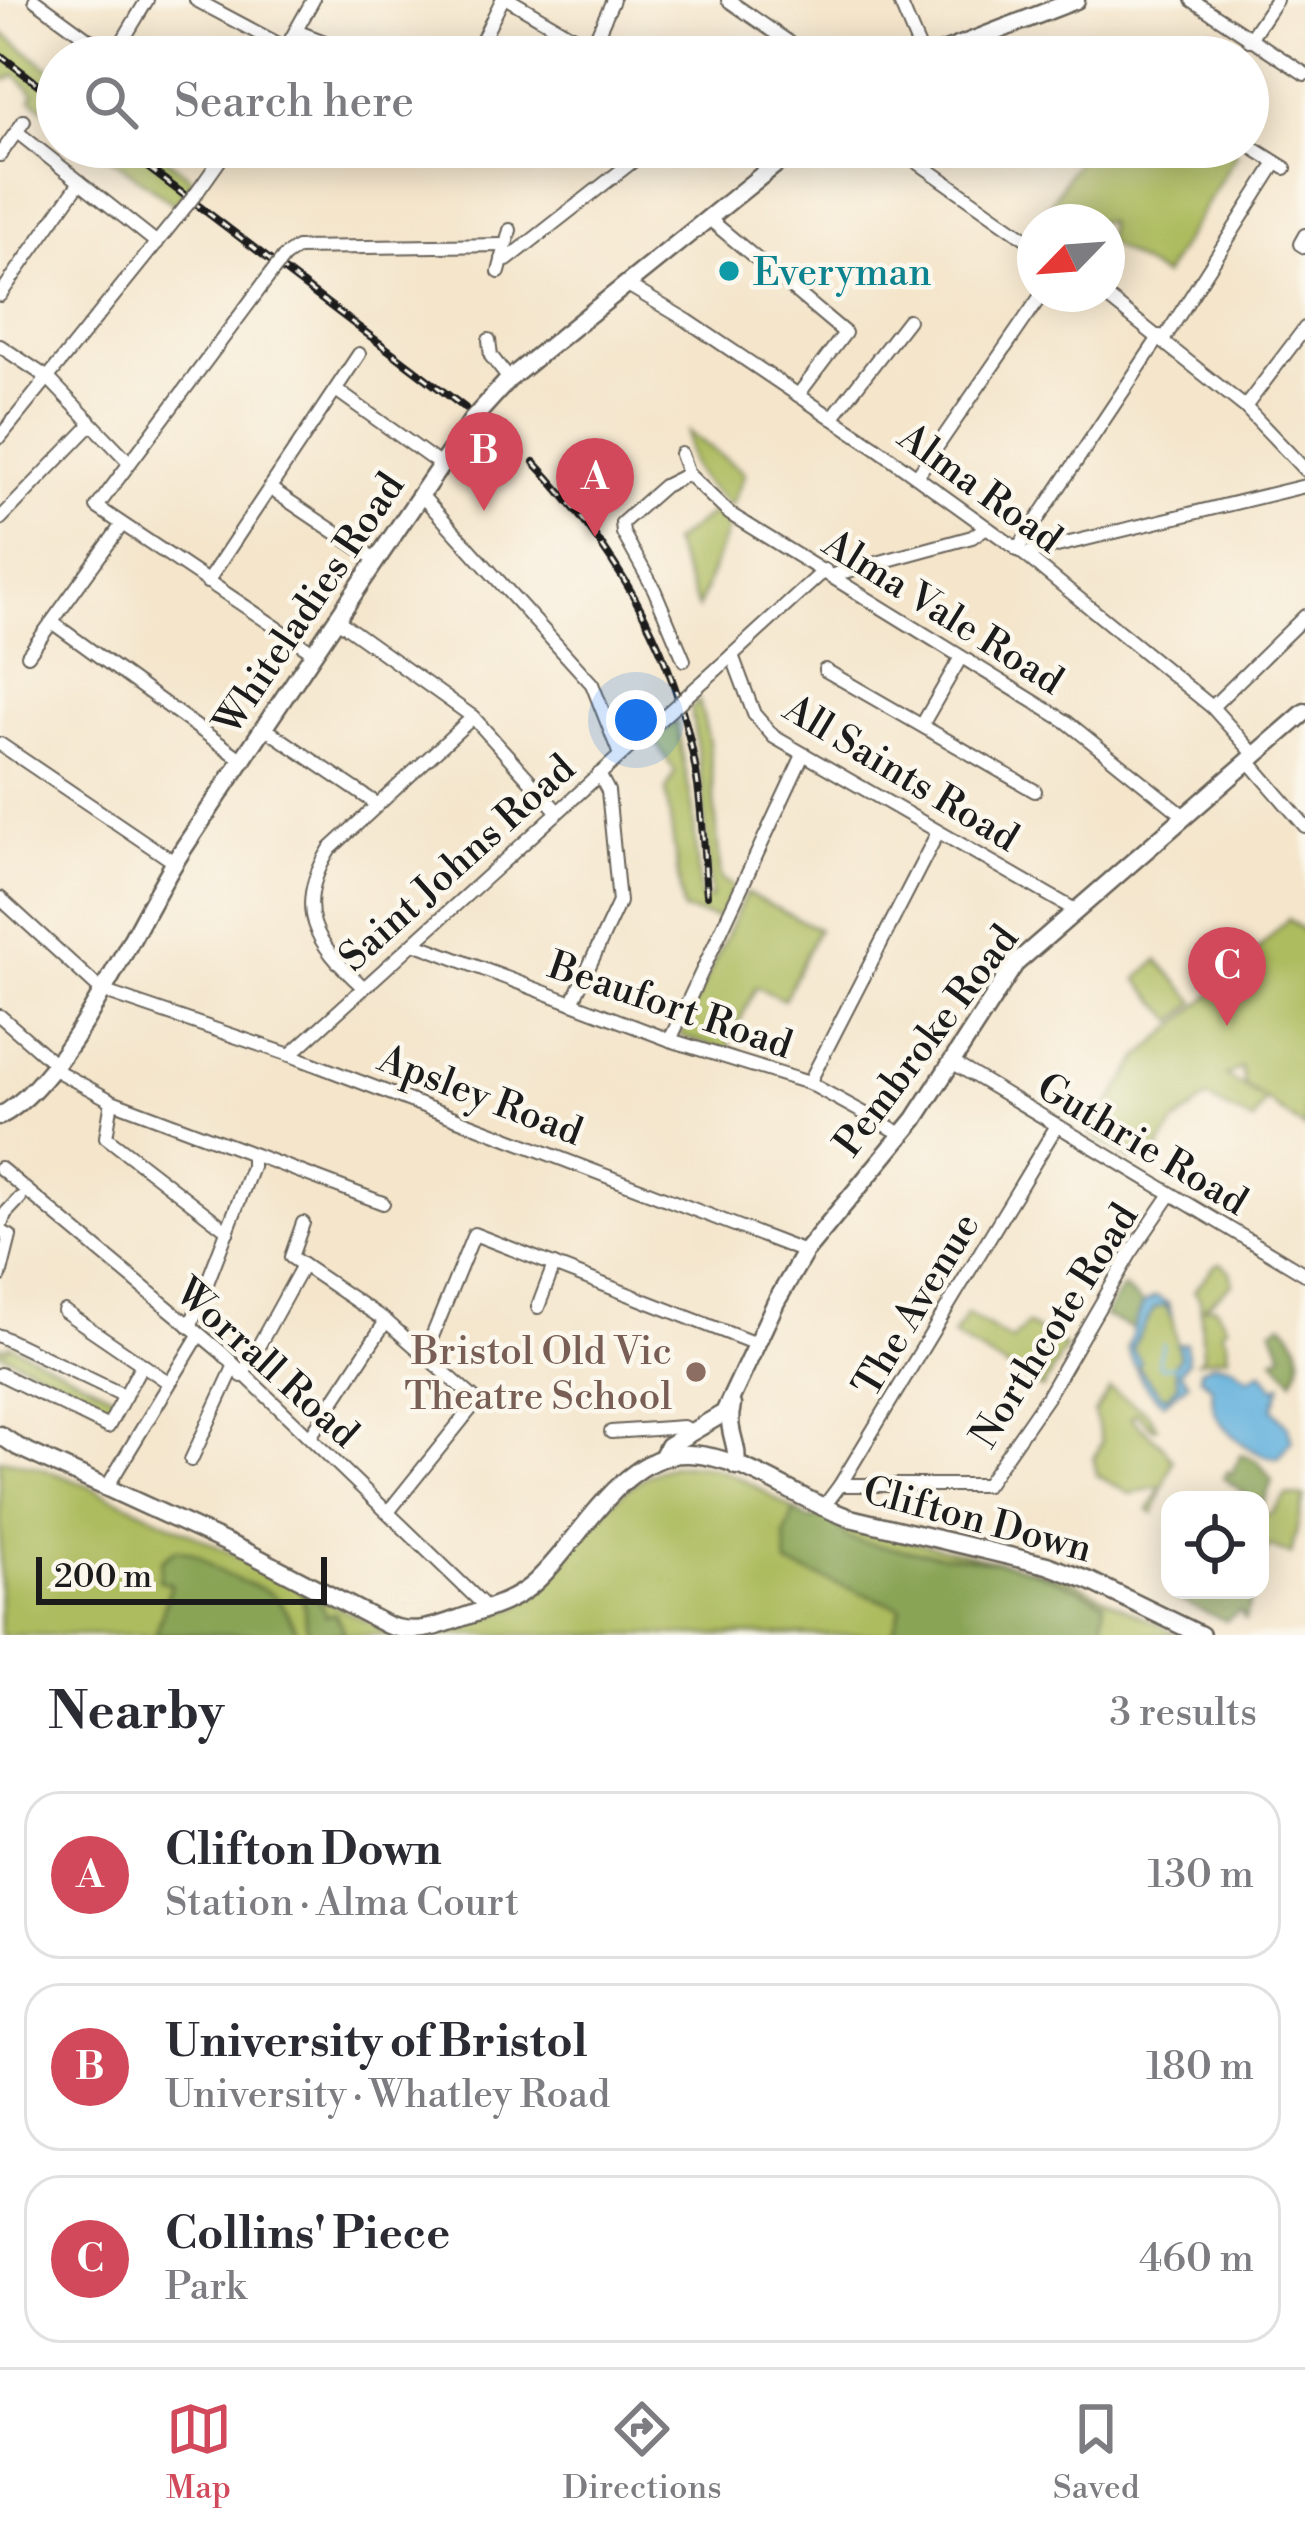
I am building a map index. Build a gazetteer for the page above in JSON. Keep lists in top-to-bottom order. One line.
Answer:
{"streets":{"main road":["Whiteladies Road","Pembroke Road","Clifton Down"],"street":["Alma Road","Alma Vale Road","All Saints Road","Saint Johns Road","Beaufort Road","Apsley Road","Guthrie Road","The Avenue","Northcote Road","Worrall Road"]},"crossings":[["Alma Road","Whiteladies Road"],["Alma Road","Saint Johns Road"],["Alma Road","Pembroke Road"],["Whiteladies Road","Apsley Road"],["Alma Vale Road","Saint Johns Road"],["Alma Vale Road","Pembroke Road"],["All Saints Road","Saint Johns Road"],["All Saints Road","Pembroke Road"],["Saint Johns Road","Beaufort Road"],["Saint Johns Road","Apsley Road"],["Beaufort Road","Pembroke Road"],["Pembroke Road","Apsley Road"],["Pembroke Road","Guthrie Road"],["Pembroke Road","Worrall Road"],["Pembroke Road","Clifton Down"],["Guthrie Road","The Avenue"],["Guthrie Road","Northcote Road"],["The Avenue","Northcote Road"],["The Avenue","Clifton Down"]],"places":["Everyman","Bristol Old Vic Theatre School"],"scale_bar":"200 m","north":"bottom left","page":{"search":"Search here","pins":["B","A","C"],"scale":"200 m","heading":["Nearby","3 results"],"list":[{"mark":"A","name":"Clifton Down","note":"Station · Alma Court","value":"130 m"},{"mark":"B","name":"University of Bristol","note":"University · Whatley Road","value":"180 m"},{"mark":"C","name":"Collins' Piece","note":"Park","value":"460 m"}],"nav":["Map","Directions","Saved"]}}
